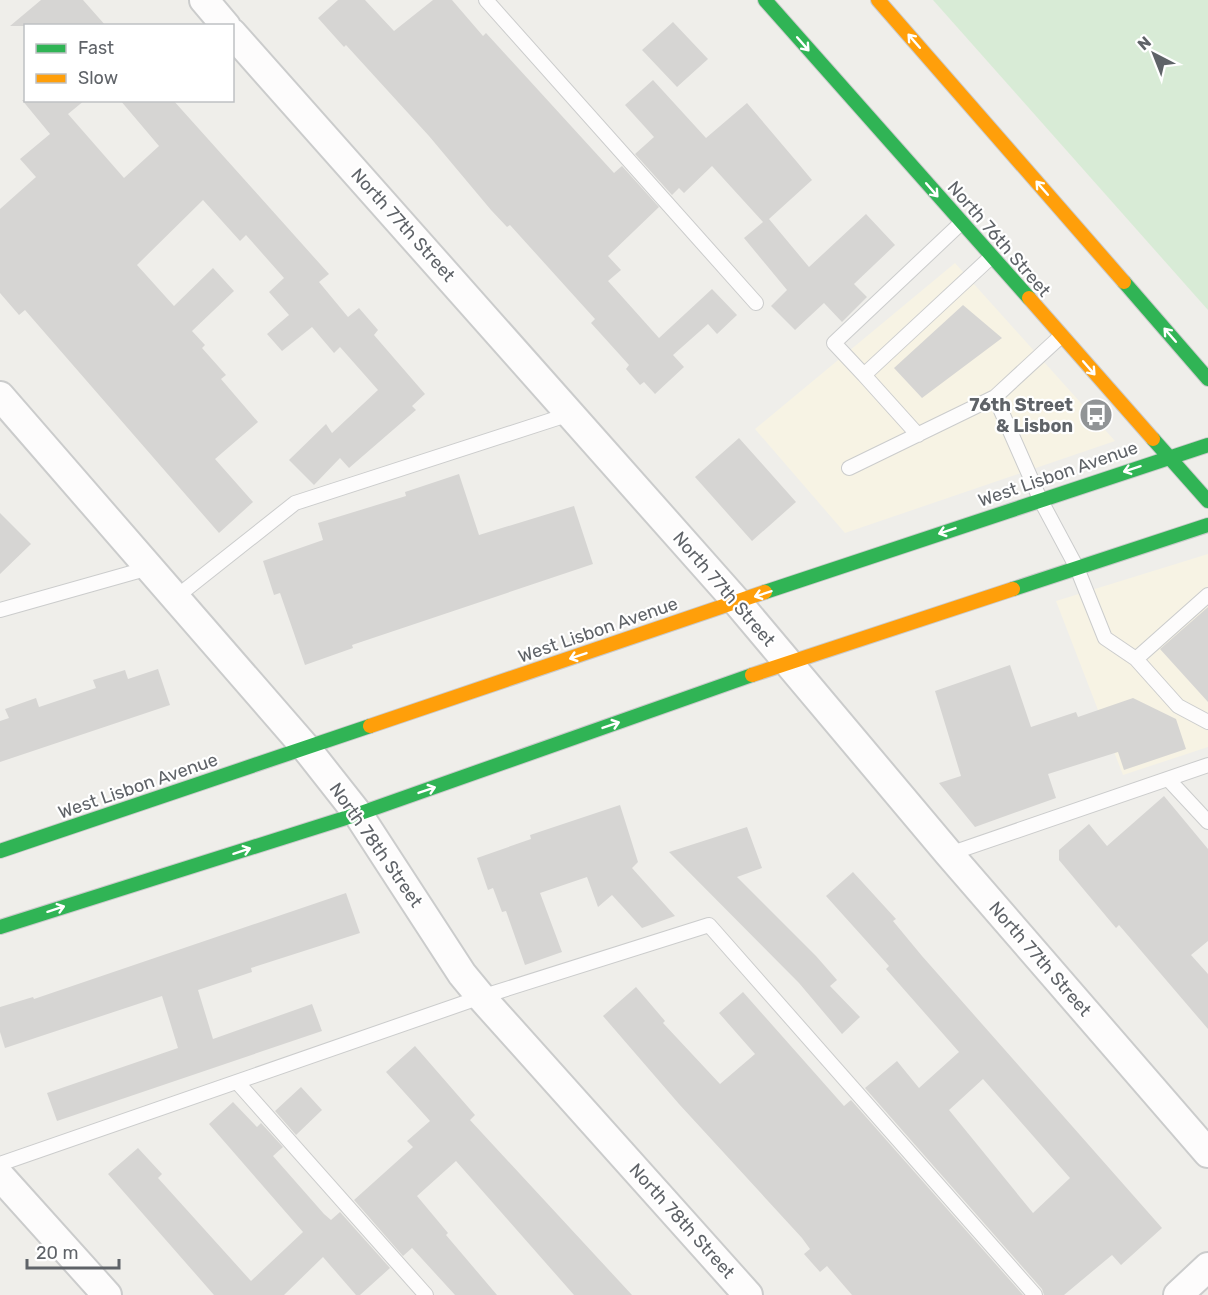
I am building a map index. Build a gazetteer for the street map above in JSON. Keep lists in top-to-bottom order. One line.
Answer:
{"streets":{"main road":["North 76th Street","West Lisbon Avenue"],"street":["North 77th Street","North 78th Street"]},"crossings":[["North 77th Street","West Lisbon Avenue"],["North 76th Street","West Lisbon Avenue"],["West Lisbon Avenue","North 78th Street"]],"places":{"bus stop":["76th Street & Lisbon"]},"legend":["Fast","Slow"],"scale_bar":"20 m","north":"top left"}
